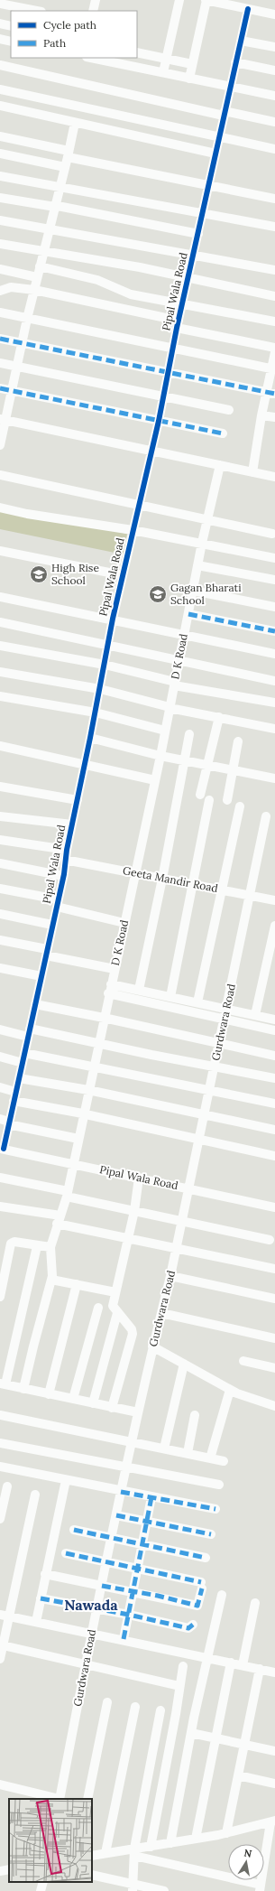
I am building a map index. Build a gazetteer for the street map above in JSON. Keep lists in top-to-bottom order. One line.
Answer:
{"streets":{"street":["Pipal Wala Road","D K Road","Geeta Mandir Road","Gurdwara Road"]},"crossings":[["Pipal Wala Road","D K Road"],["Pipal Wala Road","Geeta Mandir Road"],["Pipal Wala Road","Gurdwara Road"],["D K Road","Geeta Mandir Road"],["Geeta Mandir Road","Gurdwara Road"]],"districts":["Nawada"],"places":{"school or university":["High Rise School","Gagan Bharati School"]},"legend":["Cycle path","Path"],"north":"top"}
